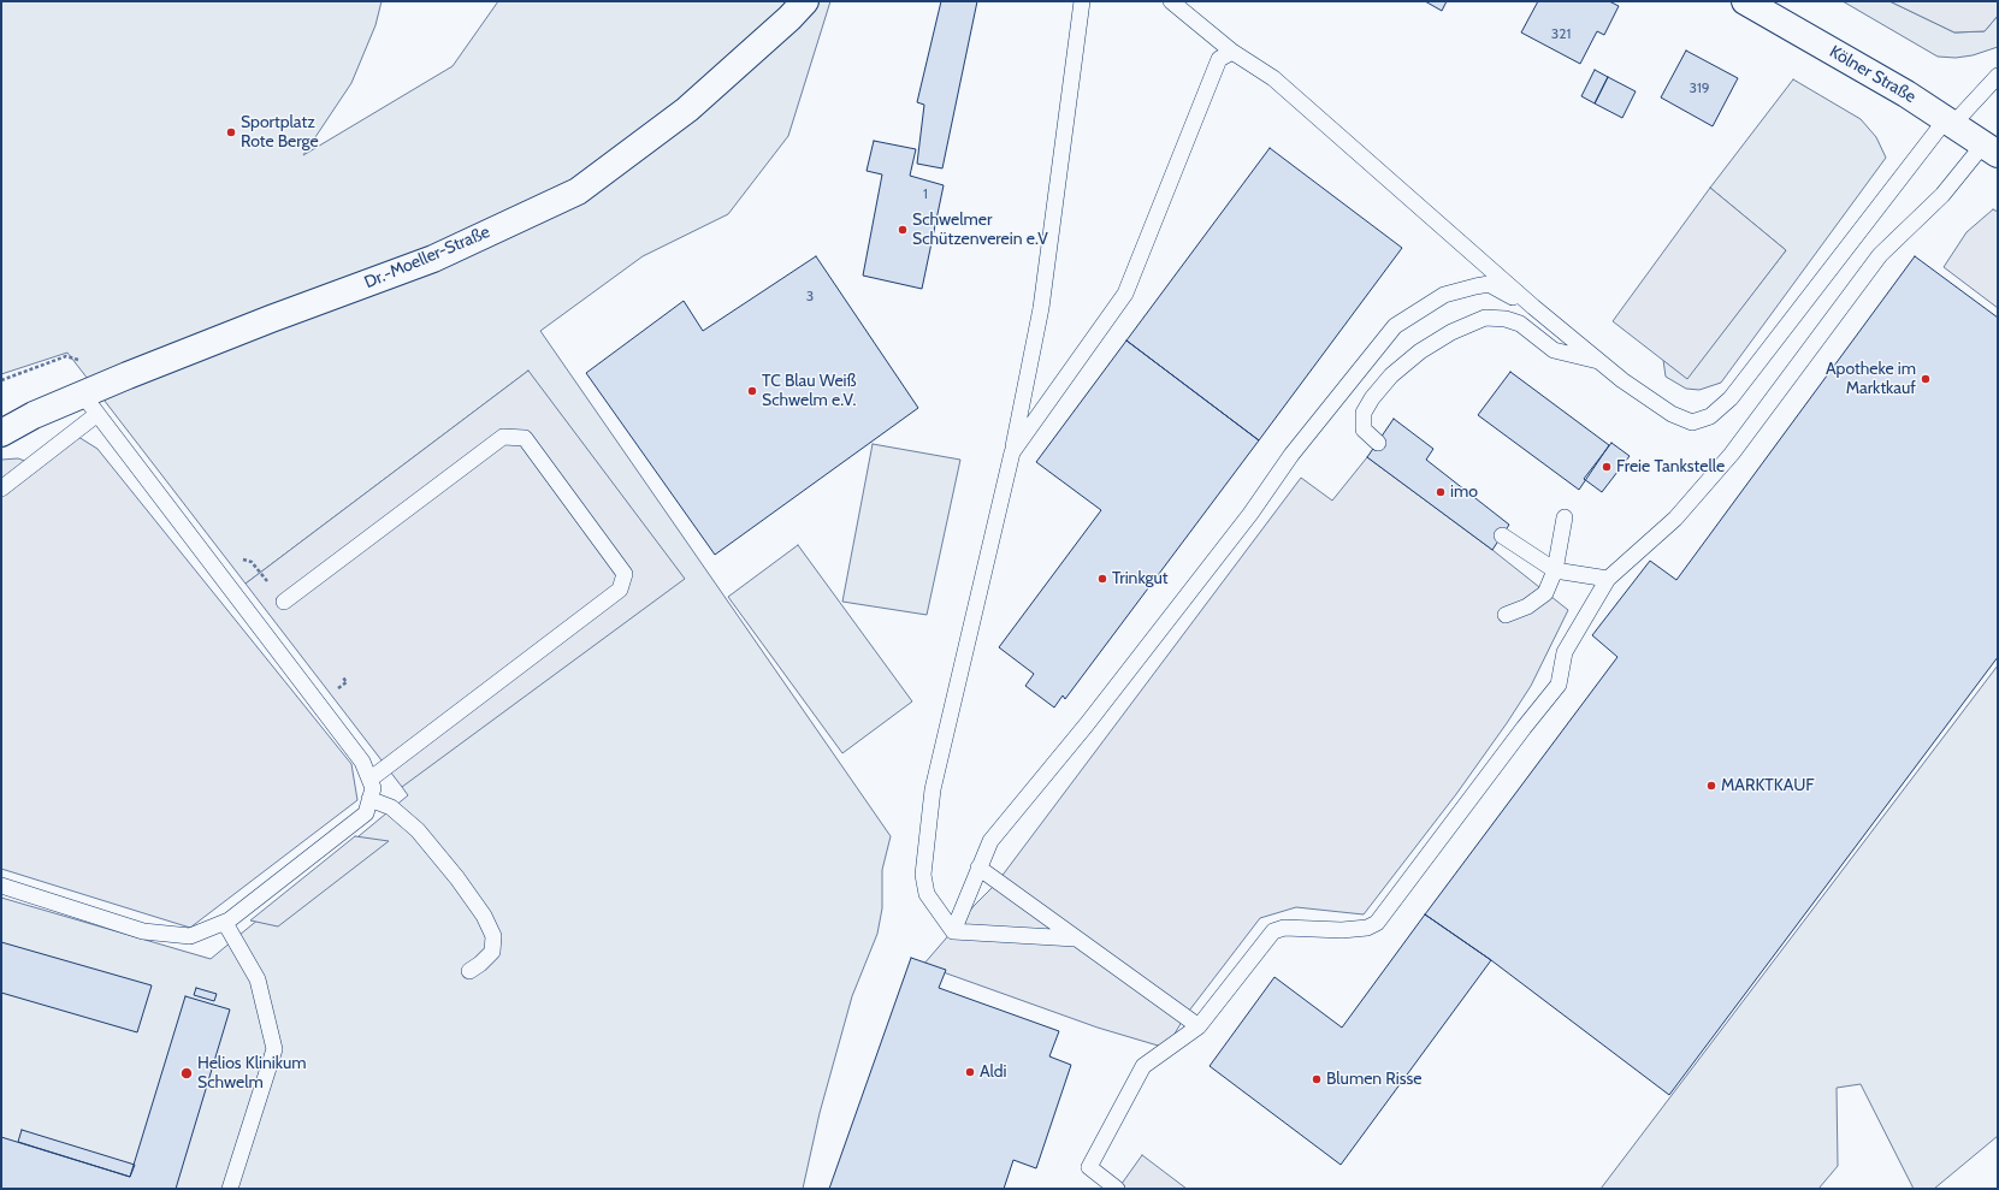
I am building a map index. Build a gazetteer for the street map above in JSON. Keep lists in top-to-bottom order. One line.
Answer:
{"streets":{"street":["Kölner Straße","Dr.-Moeller-Straße"]},"places":["Sportplatz Rote Berge","Schwelmer Schützenverein e.V","Apotheke im Marktkauf","TC Blau Weiß Schwelm e.V.","Freie Tankstelle","imo","Trinkgut","MARKTKAUF","Aldi","Helios Klinikum Schwelm","Blumen Risse"],"house_numbers":["321","319","1","3"]}
